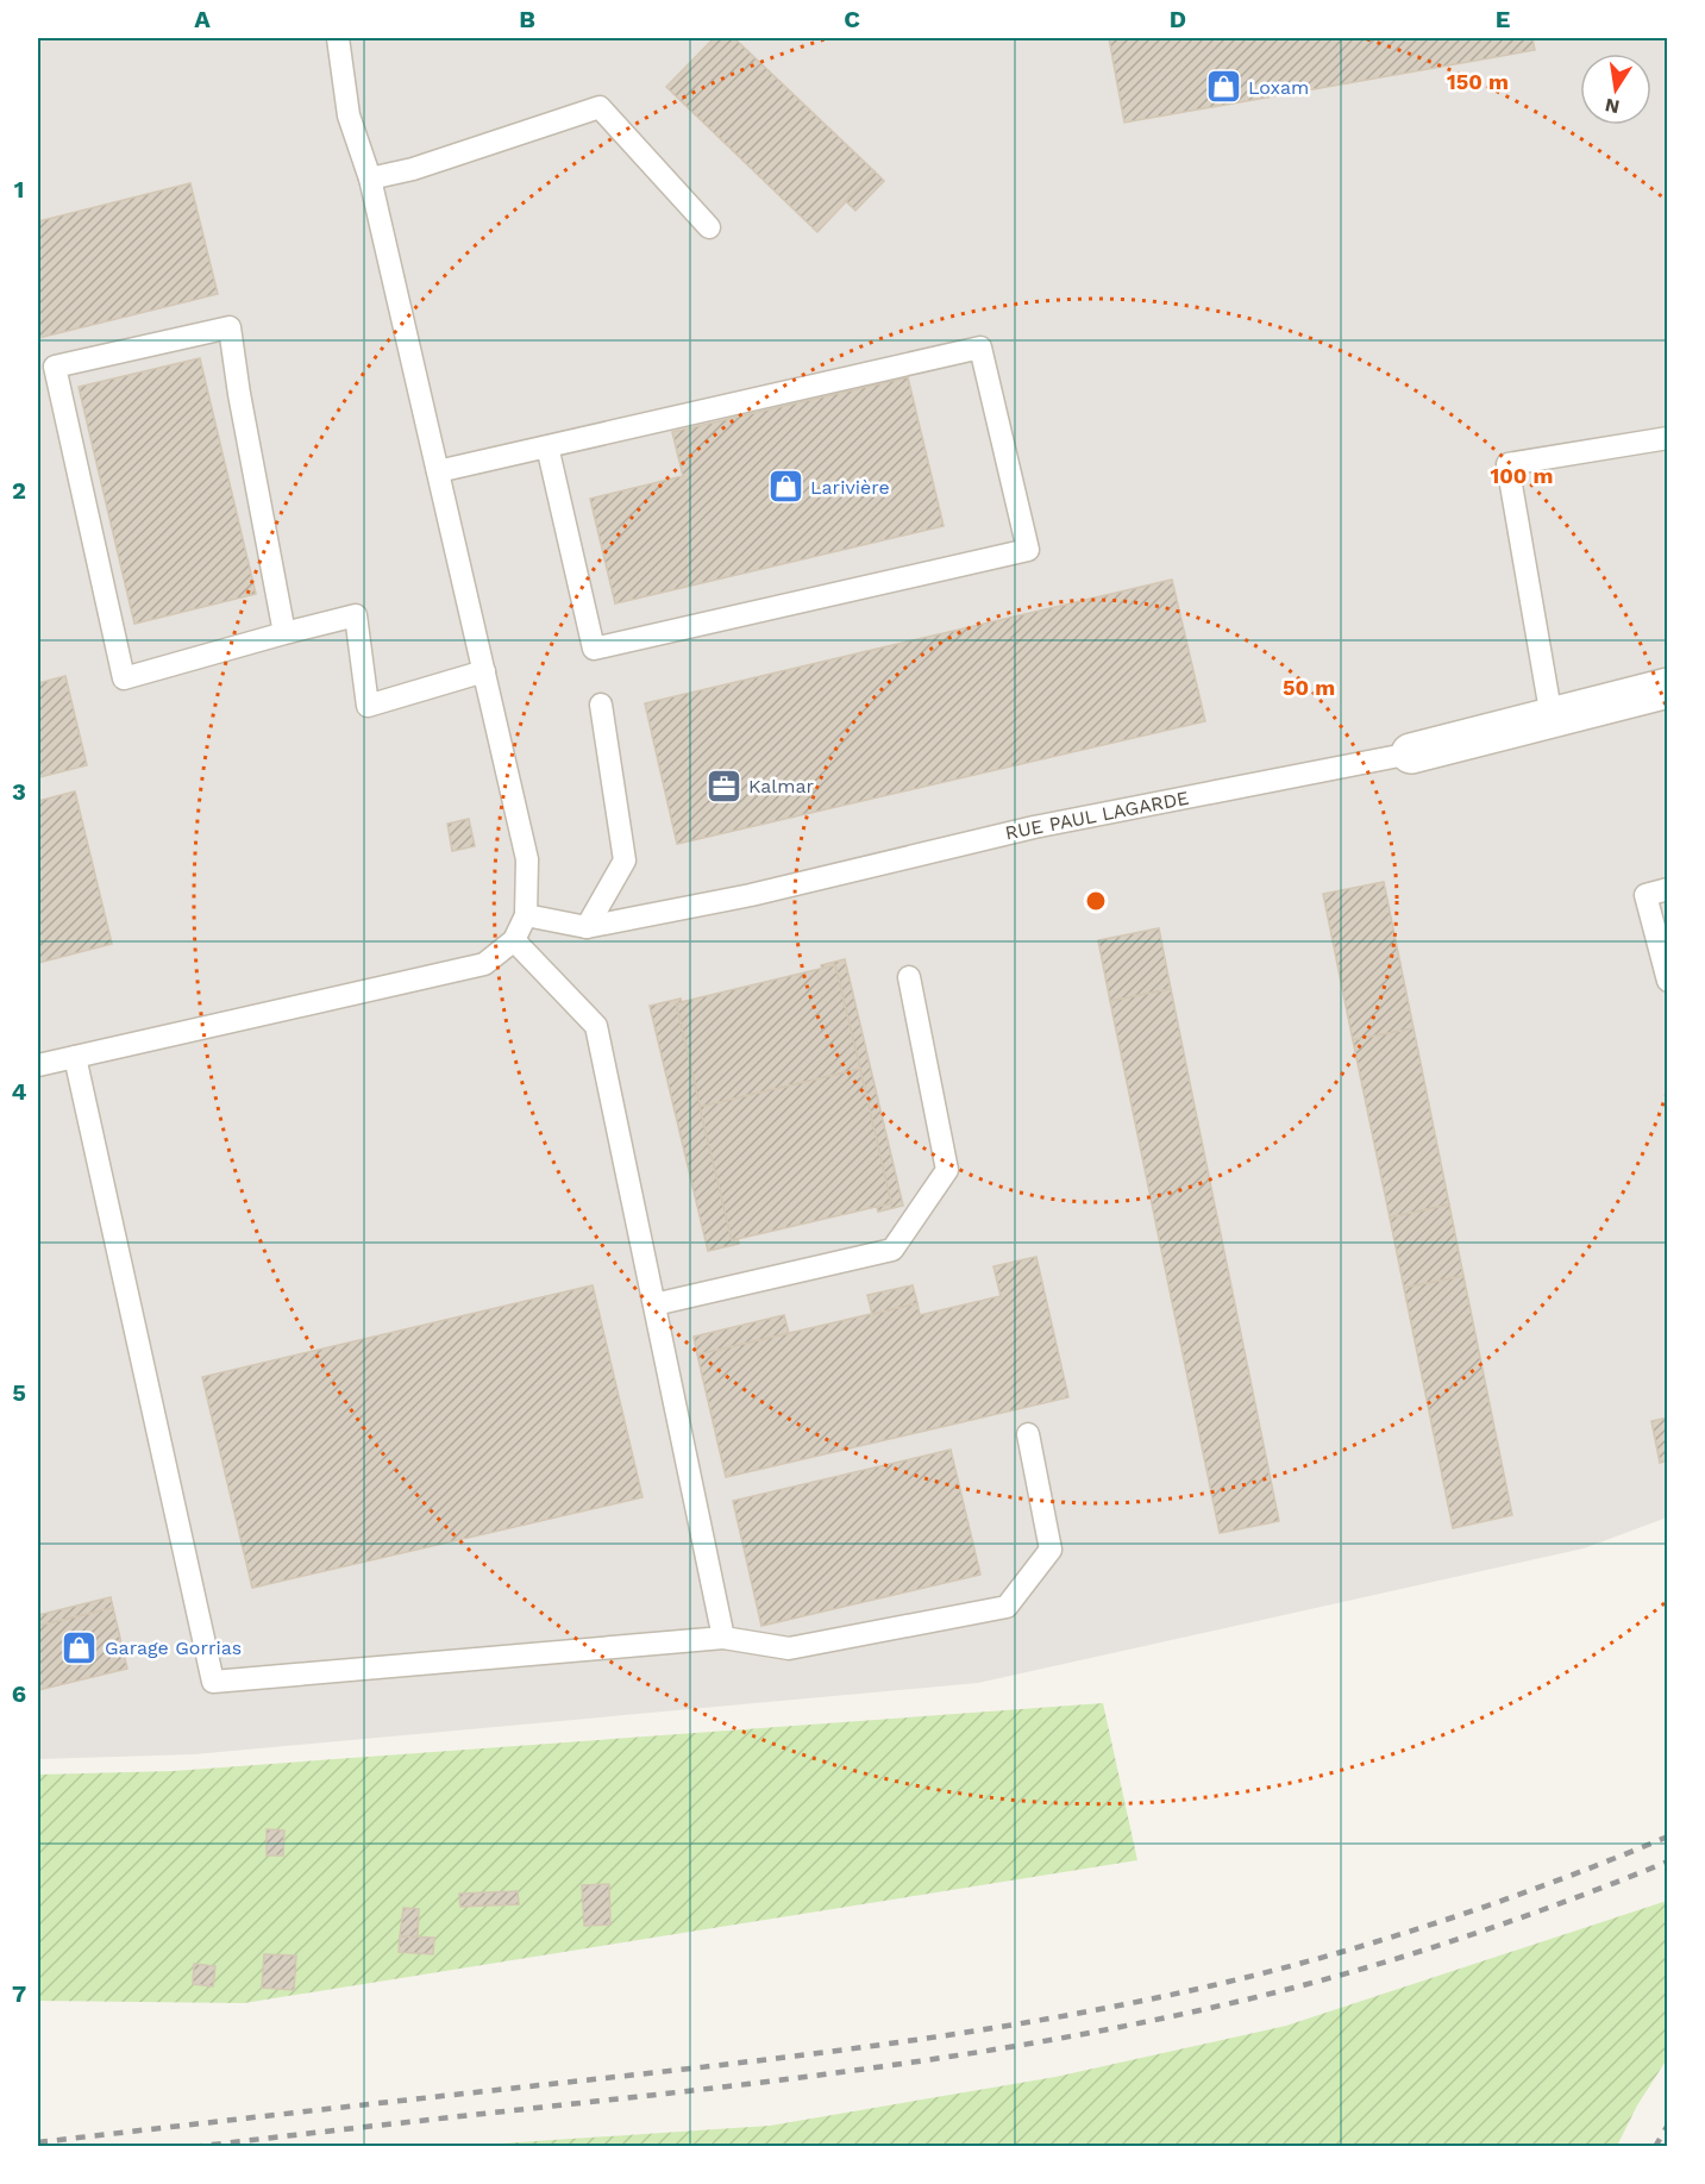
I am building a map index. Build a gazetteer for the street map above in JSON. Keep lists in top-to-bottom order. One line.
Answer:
{"streets":{"street":["RUE PAUL LAGARDE"]},"places":{"shop":["Loxam","Larivière","Garage Gorrias"],"office":["Kalmar"]},"north":"bottom","grid":{"columns":["A","B","C","D","E"],"rows":["1","2","3","4","5","6","7"]},"rings":["150 m","100 m","50 m"]}
